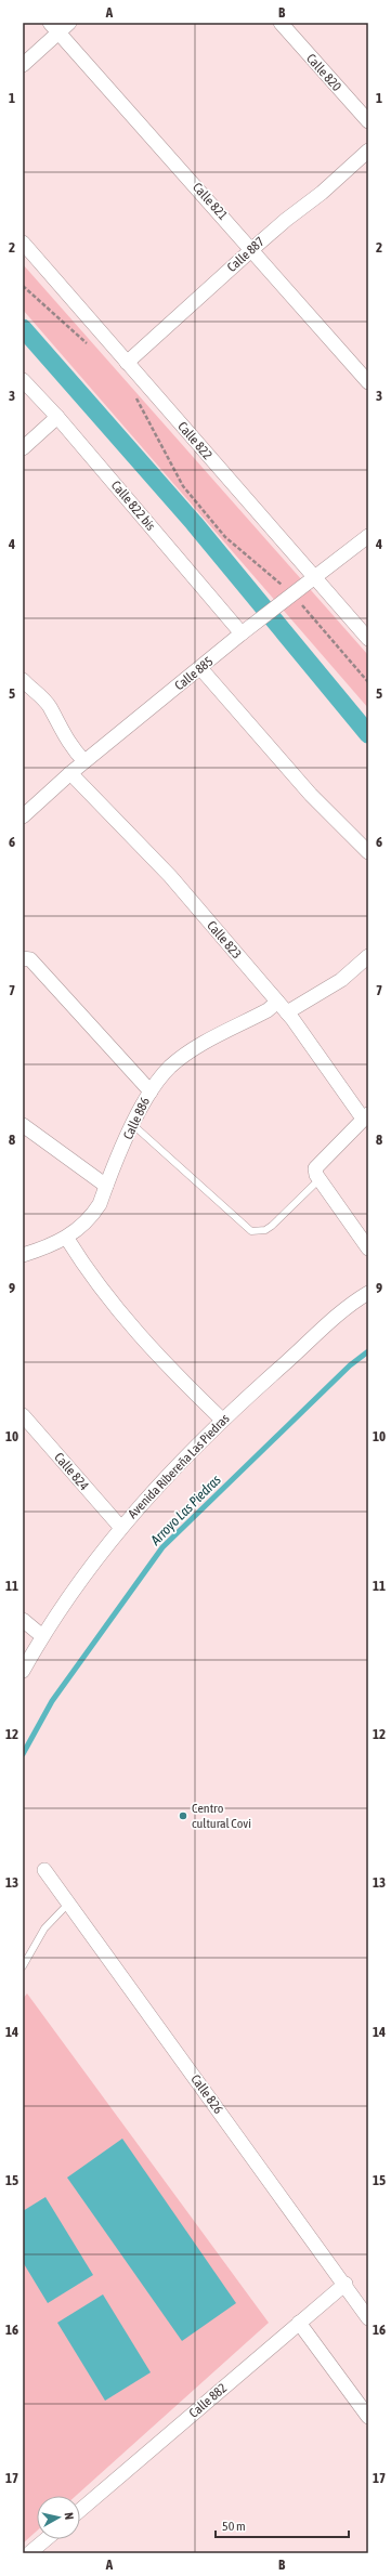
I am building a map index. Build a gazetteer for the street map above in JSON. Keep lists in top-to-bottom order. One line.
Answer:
{"streets":{"street":["Calle 820","Calle 821","Calle 887","Calle 822","Calle 822 bis","Calle 885","Calle 823","Calle 886","Avenida Ribereña Las Piedras","Calle 824","Calle 826","Calle 882"]},"crossings":[["Calle 821","Calle 887"],["Calle 887","Calle 822"],["Calle 822","Calle 885"],["Calle 822 bis","Calle 885"],["Calle 885","Calle 823"],["Calle 823","Calle 886"],["Avenida Ribereña Las Piedras","Calle 824"],["Calle 826","Calle 882"]],"water":["Arroyo Las Piedras"],"places":["Centro cultural Covi"],"scale_bar":"50 m","north":"right","grid":{"columns":["A","B"],"rows":["1","2","3","4","5","6","7","8","9","10","11","12","13","14","15","16","17"]}}
